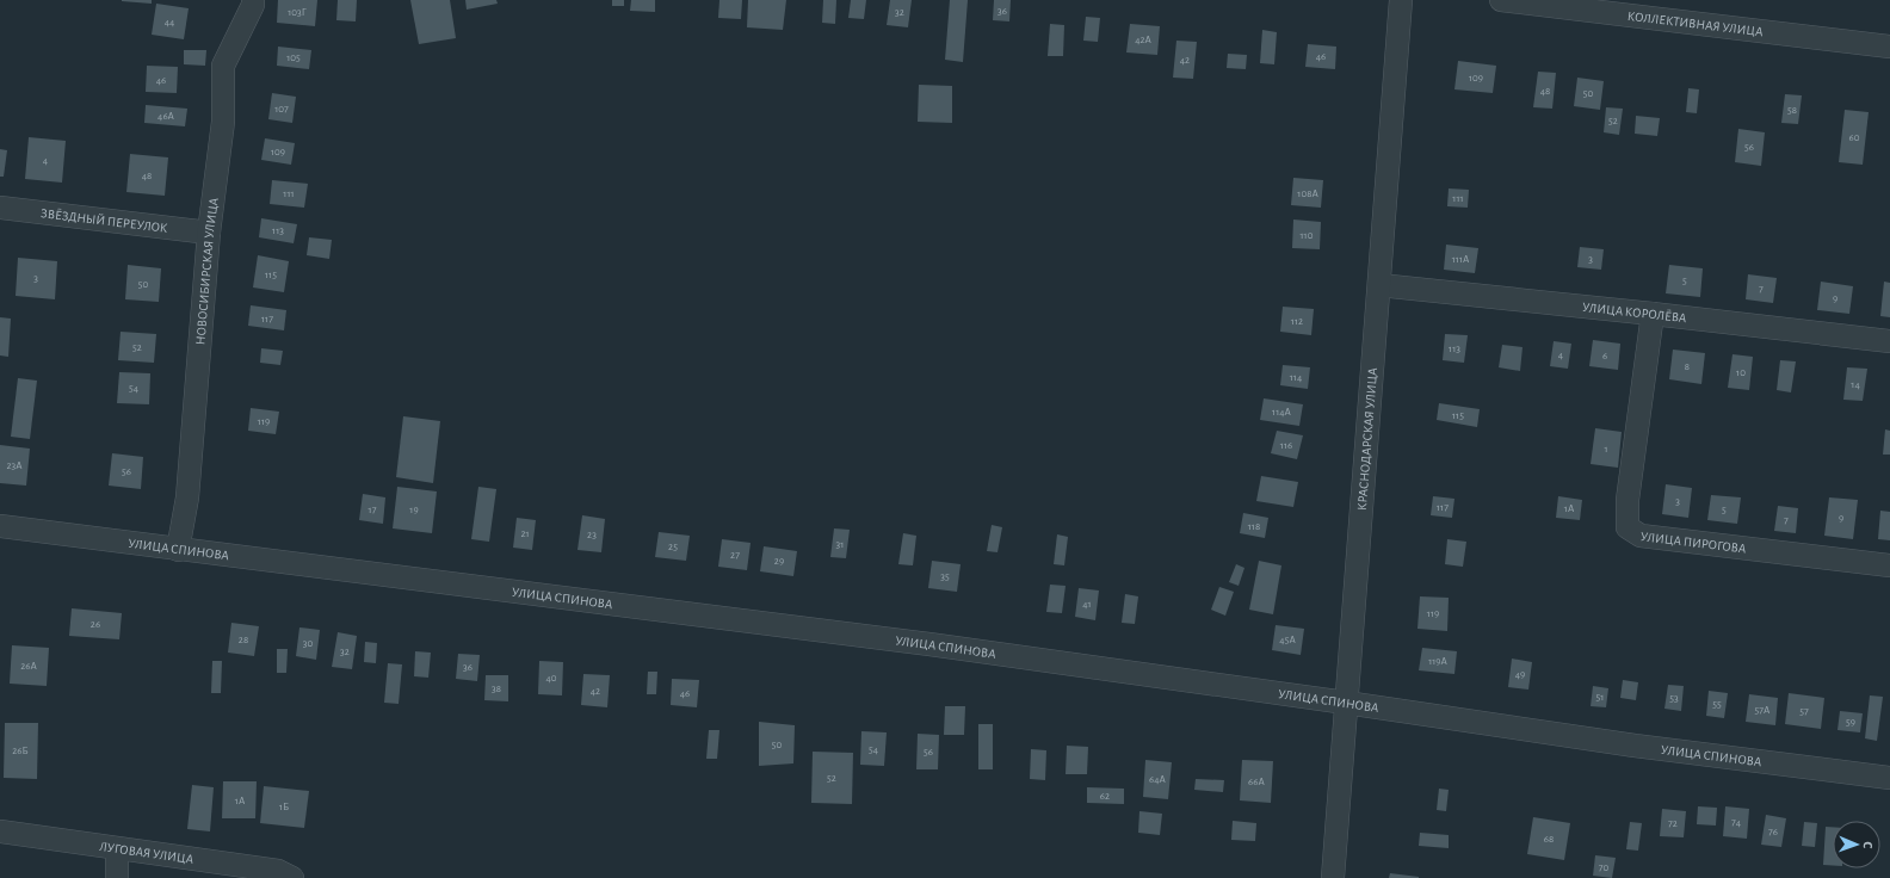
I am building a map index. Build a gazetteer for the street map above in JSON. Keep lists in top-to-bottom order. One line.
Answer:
{"streets":{"street":["КОЛЛЕКТИВНАЯ УЛИЦА","ЗВЁЗДНЫЙ ПЕРЕУЛОК","НОВОСИБИРСКАЯ УЛИЦА","УЛИЦА КОРОЛЁВА","КРАСНОДАРСКАЯ УЛИЦА","УЛИЦА ПИРОГОВА","УЛИЦА СПИНОВА","ЛУГОВАЯ УЛИЦА"]},"crossings":[["ЗВЁЗДНЫЙ ПЕРЕУЛОК","НОВОСИБИРСКАЯ УЛИЦА"],["НОВОСИБИРСКАЯ УЛИЦА","УЛИЦА СПИНОВА"],["УЛИЦА КОРОЛЁВА","КРАСНОДАРСКАЯ УЛИЦА"],["УЛИЦА КОРОЛЁВА","УЛИЦА ПИРОГОВА"],["КРАСНОДАРСКАЯ УЛИЦА","УЛИЦА СПИНОВА"]],"house_numbers":["36","103Г","32","44","42А","46","105","42","109","46","48","50","107","58","46А","52","60","56","109","4","48","111","108А","111","113","110","111А","3","115","3","5","50","7","9","117","112","52","113","4","6","8","10","114","14","54","114А","115","119","116","1","23А","56","3","117","1А","17","19","5","9","7","118","21","23","31","25","27","29","35","41","119","26","28","45А","30","32","119А","26А","36","49","40","38","42","46","51","53","55","57А","57","59","50","54","26Б","56","52","64А","66А","62","1А","1Б","74","72","76","68","70"],"north":"right"}
